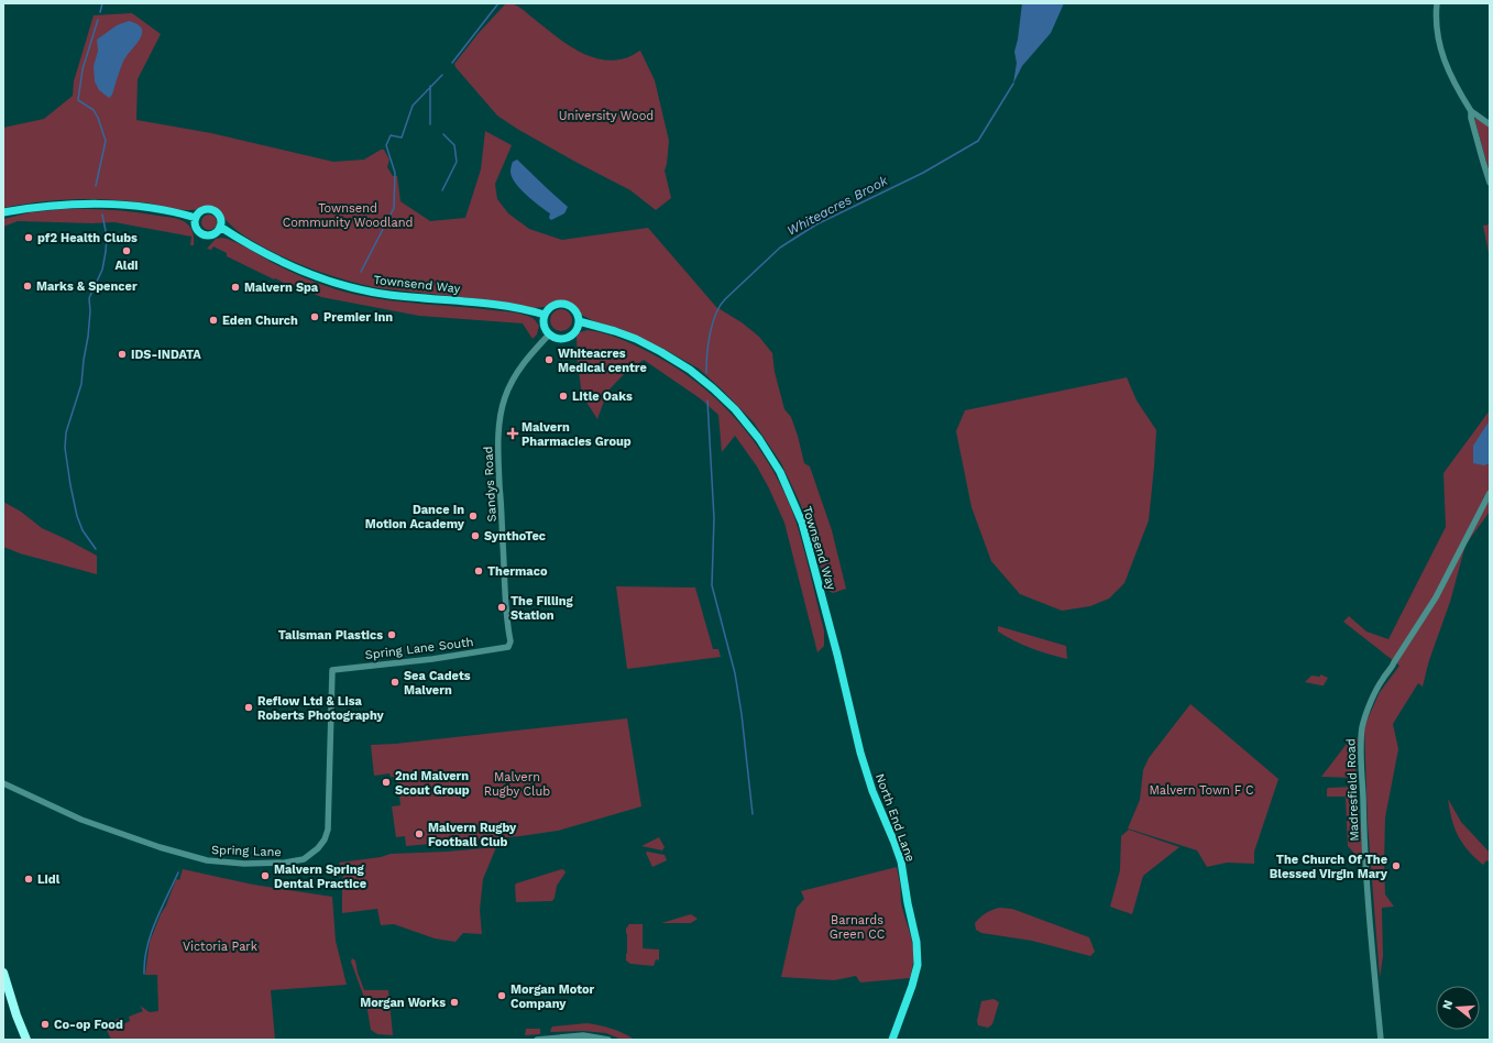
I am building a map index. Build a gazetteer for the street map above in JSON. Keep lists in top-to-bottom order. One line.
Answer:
{"streets":{"main road":["Townsend Way","North End Lane"],"street":["Sandys Road","Spring Lane South","Madresfield Road","Spring Lane"]},"crossings":[["Townsend Way","Sandys Road"],["Townsend Way","North End Lane"],["Sandys Road","Spring Lane South"],["Spring Lane South","Spring Lane"]],"water":["Whiteacres Brook"],"parks":["University Wood","Townsend Community Woodland","Malvern Rugby Club","Malvern Town F C","Barnards Green CC","Victoria Park"],"places":{"other":["pf2 Health Clubs","Aldi","Marks & Spencer","Malvern Spa","Premier Inn","Eden Church","IDS-INDATA","Whiteacres Medical centre","Litle Oaks","Dance In Motion Academy","SynthoTec","Thermaco","The Filling Station","Talisman Plastics","Sea Cadets Malvern","Reflow Ltd & Lisa Roberts Photography","2nd Malvern Scout Group","Malvern Rugby Football Club","The Church Of The Blessed Virgin Mary","Malvern Spring Dental Practice","Lidl","Morgan Motor Company","Morgan Works","Co-op Food"],"health":["Malvern Pharmacies Group"]},"north":"left"}
